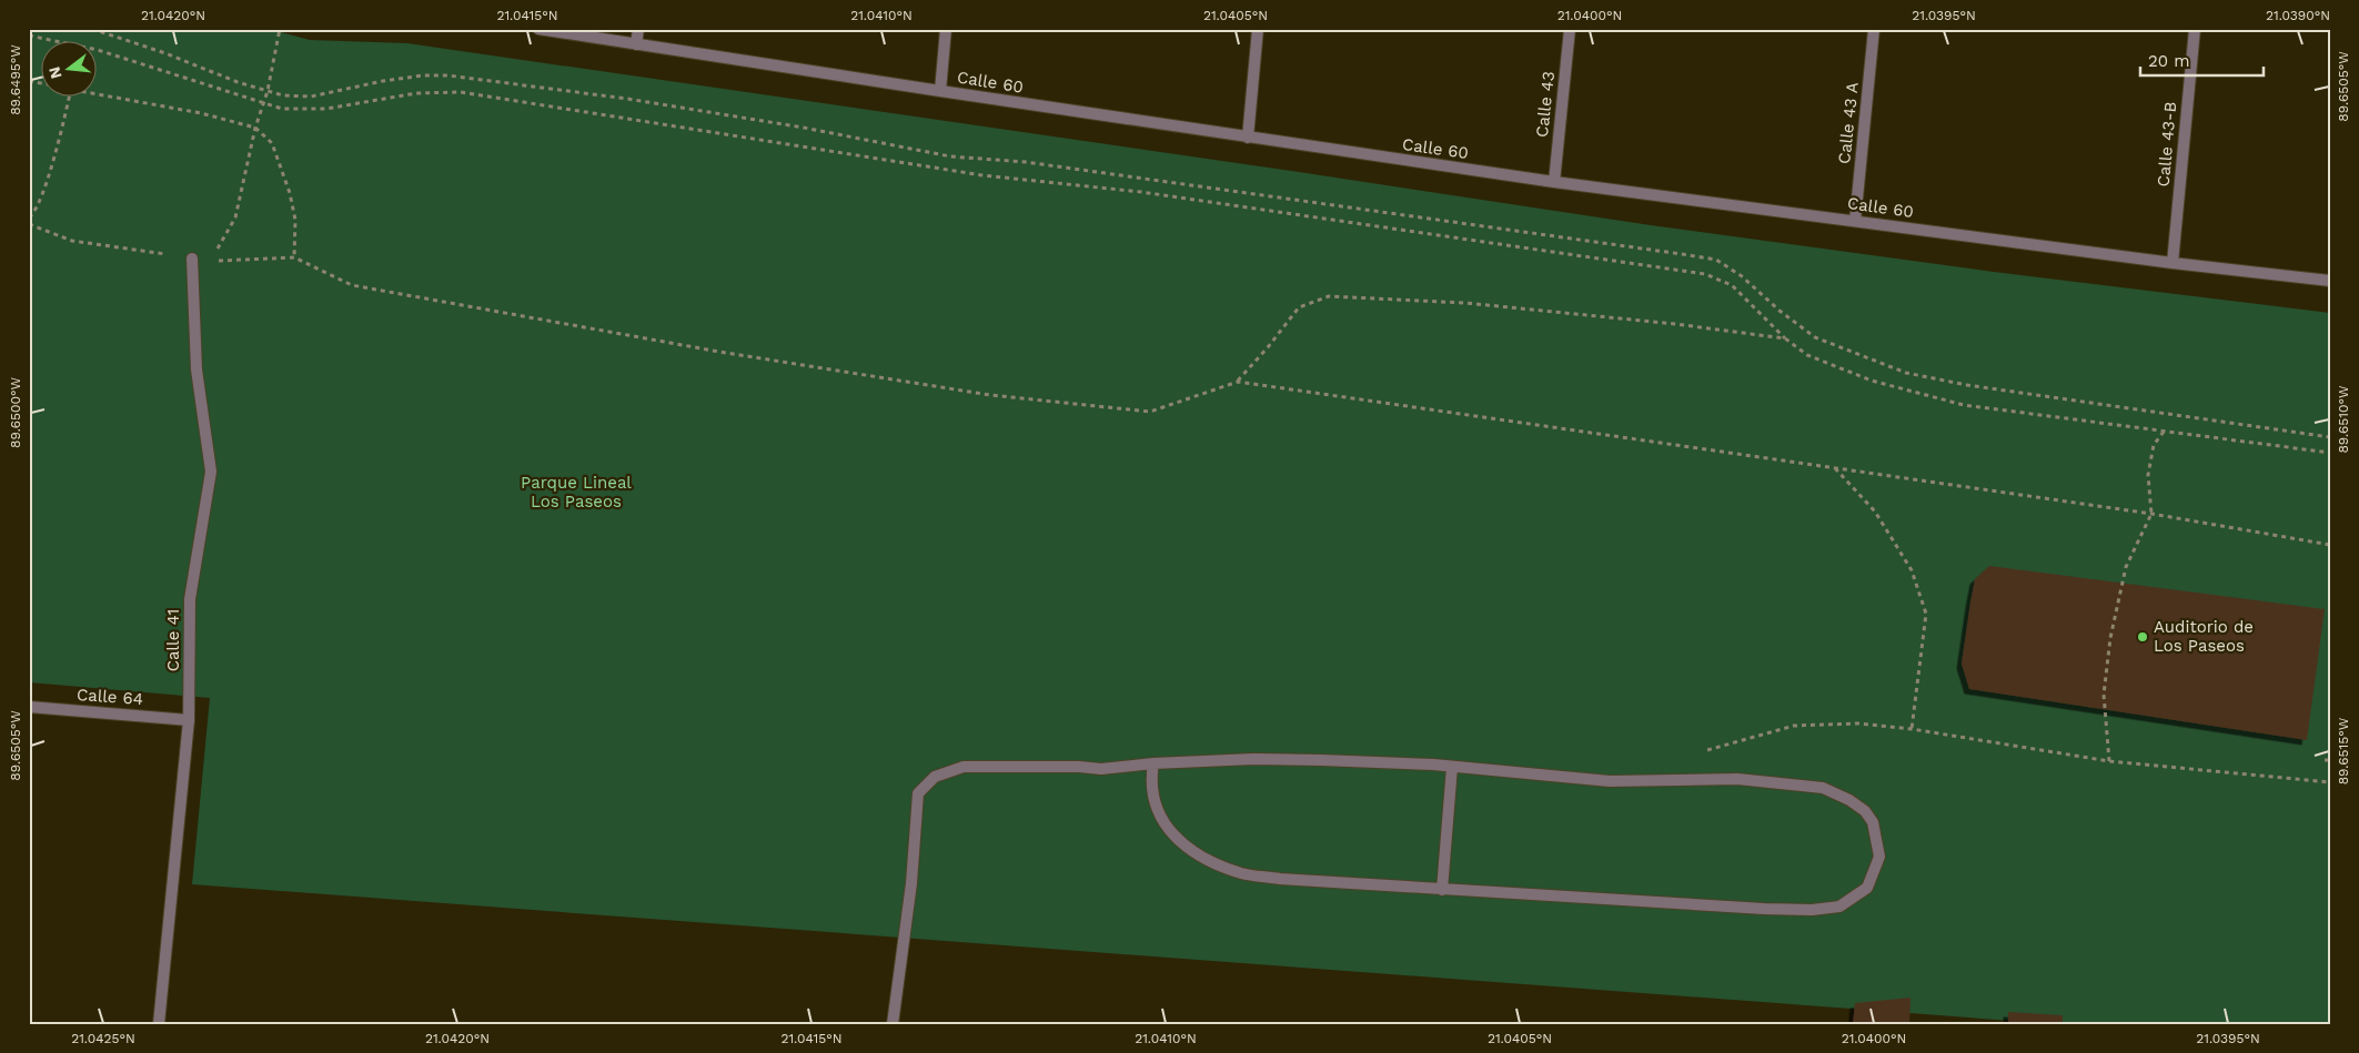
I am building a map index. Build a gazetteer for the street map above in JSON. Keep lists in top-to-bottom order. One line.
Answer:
{"streets":{"street":["Calle 60","Calle 43","Calle 43 A","Calle 43-B","Calle 41","Calle 64"]},"crossings":[["Calle 60","Calle 43"],["Calle 60","Calle 43 A"],["Calle 60","Calle 43-B"],["Calle 41","Calle 64"]],"parks":["Parque Lineal Los Paseos"],"places":["Auditorio de Los Paseos"],"scale_bar":"20 m","north":"left","coordinates":["21.0420°N","21.0415°N","21.0410°N","21.0405°N","21.0400°N","21.0395°N","21.0390°N","89.6495°W","89.6505°W","89.6500°W","89.6510°W","89.6515°W","21.0425°N"]}
